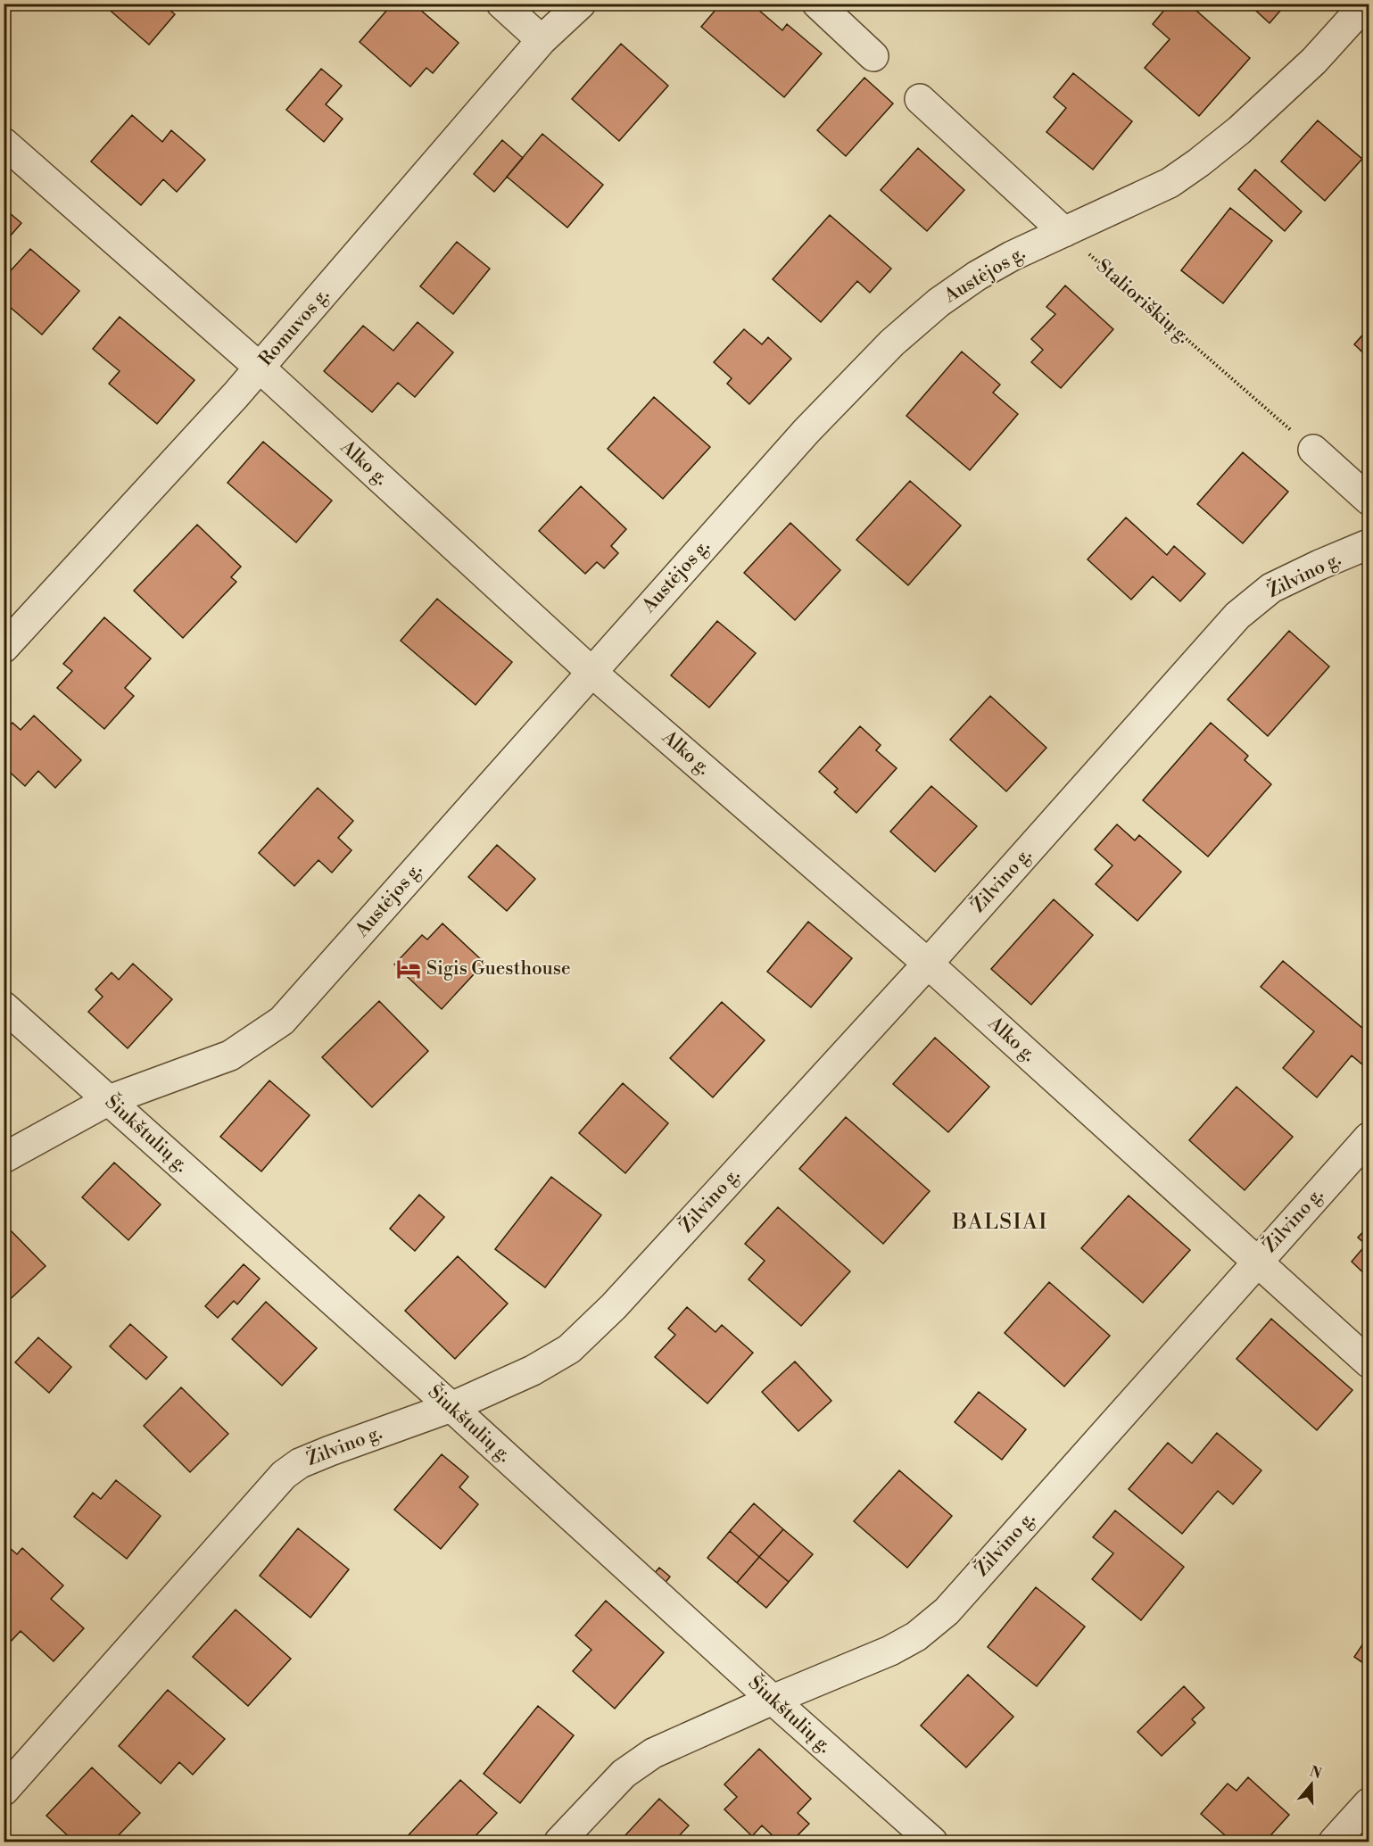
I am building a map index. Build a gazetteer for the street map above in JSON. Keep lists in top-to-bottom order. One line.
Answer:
{"streets":{"street":["Austėjos g.","Romuvos g.","Alko g.","Žilvino g.","Šiukštulių g."],"path":["Stalioriškių g."]},"crossings":[["Austėjos g.","Stalioriškių g."],["Austėjos g.","Alko g."],["Austėjos g.","Šiukštulių g."],["Romuvos g.","Alko g."],["Alko g.","Žilvino g."],["Žilvino g.","Šiukštulių g."]],"districts":["BALSIAI"],"places":{"hotel":["Sigis Guesthouse"]},"north":"top"}
